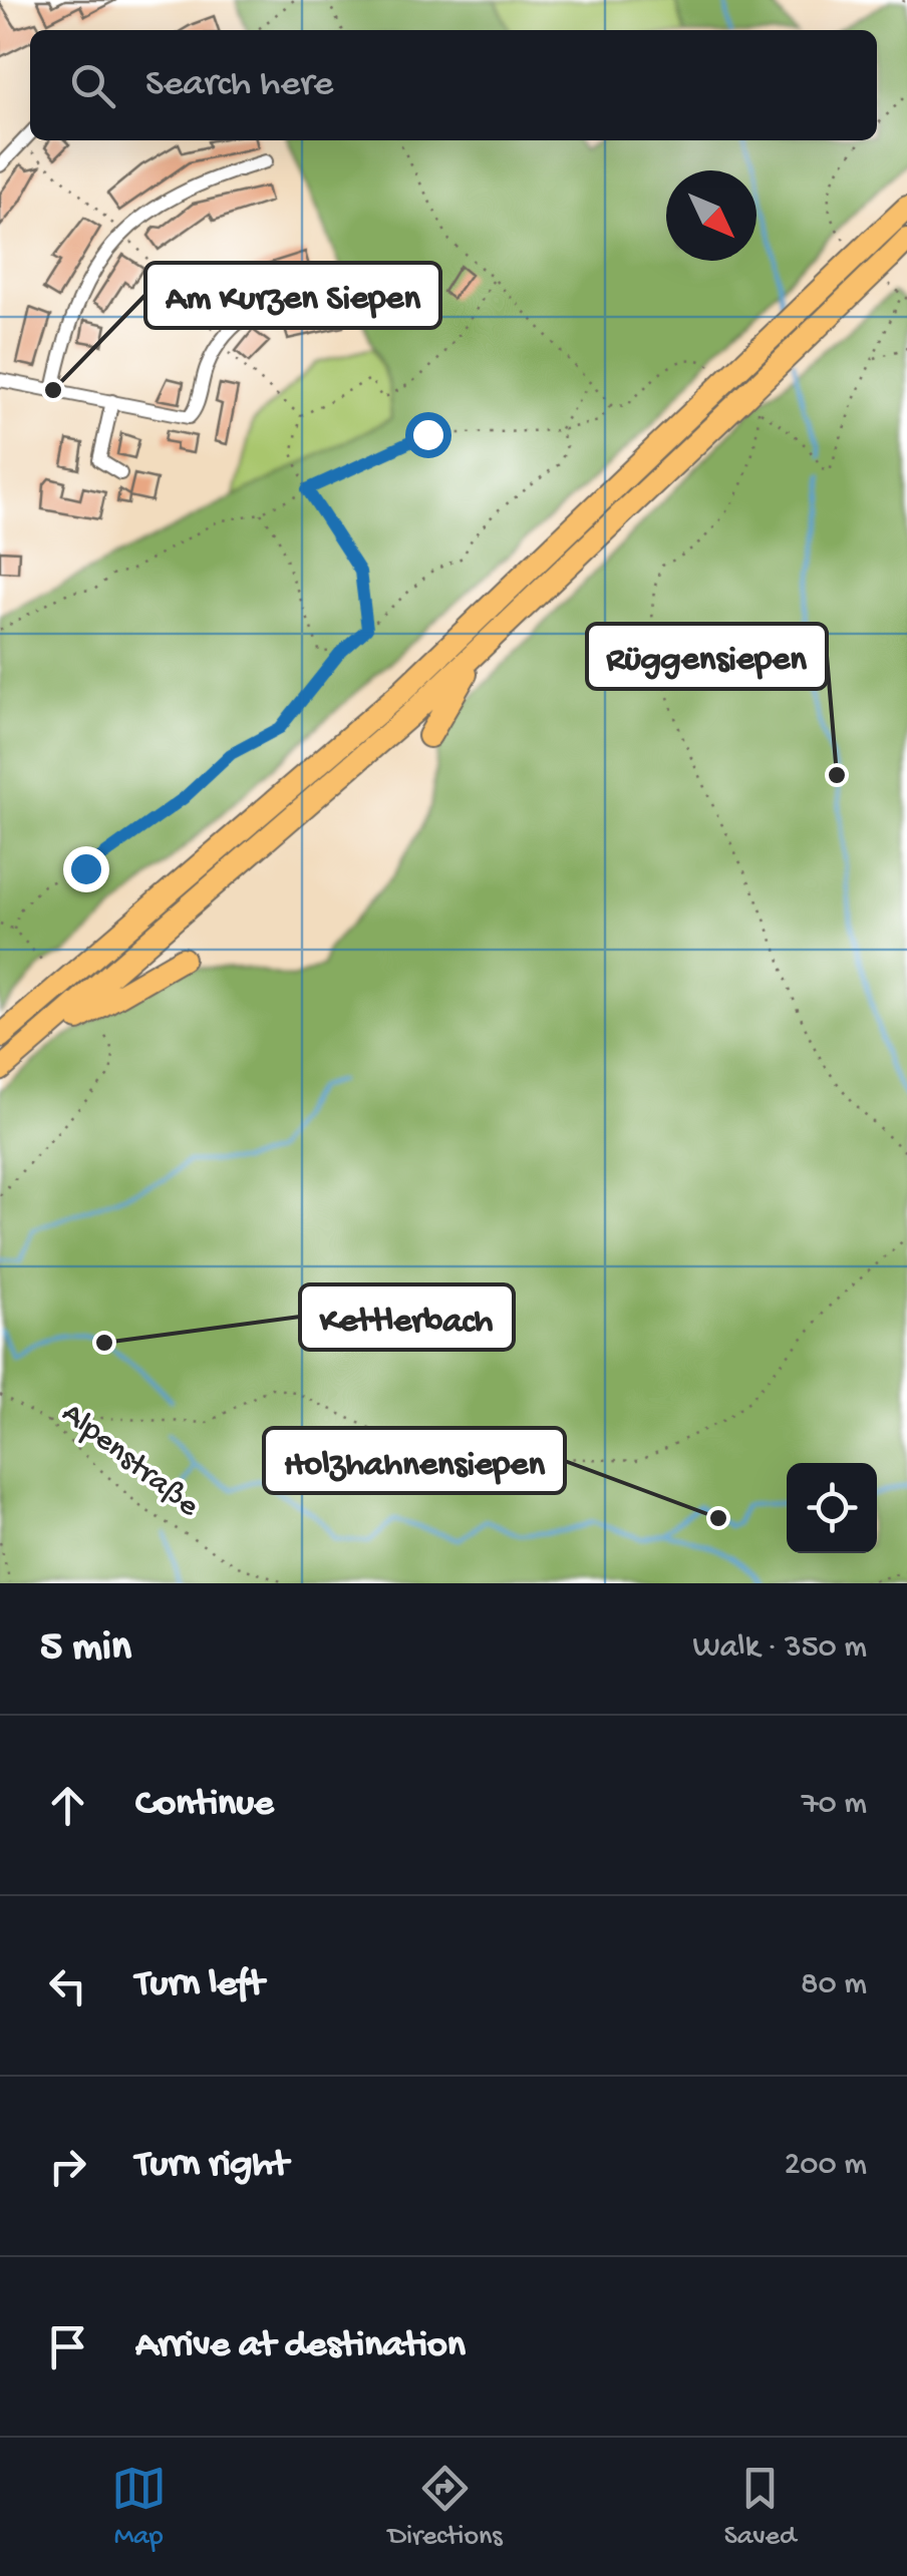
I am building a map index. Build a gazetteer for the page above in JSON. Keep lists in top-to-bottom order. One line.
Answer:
{"streets":{"path":["Alpenstraße"]},"places":["Am Kurzen Siepen","Rüggensiepen","Kettlerbach","Holzhahnensiepen"],"north":"bottom right","page":{"search":"Search here","heading":["5 min","Walk · 350 m"],"list":[["Continue","70 m"],["Turn left","80 m"],["Turn right","200 m"],"Arrive at destination"],"nav":["Map","Directions","Saved"]}}
